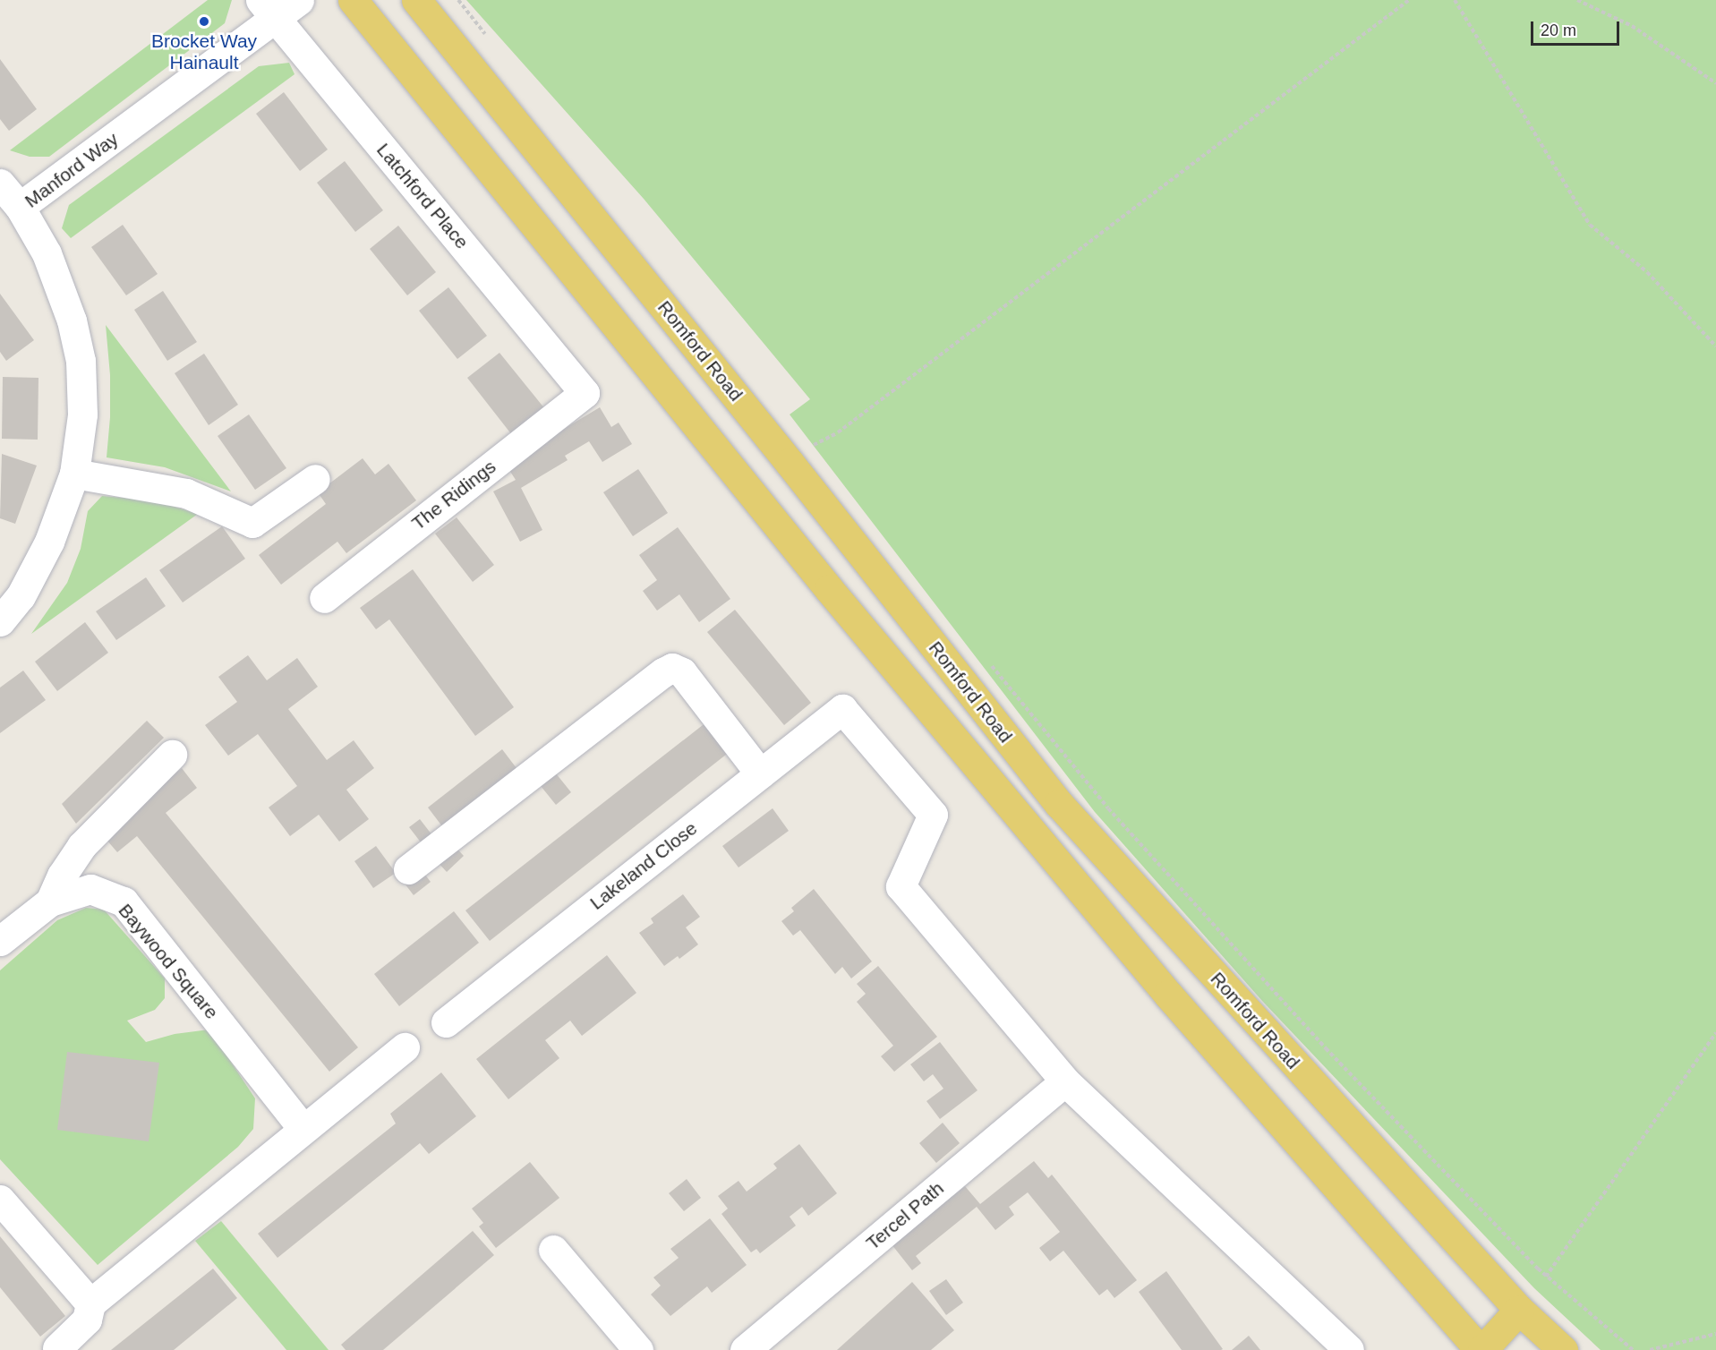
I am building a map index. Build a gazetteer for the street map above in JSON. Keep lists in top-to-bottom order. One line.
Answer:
{"streets":{"main road":["Romford Road"],"street":["Manford Way","Latchford Place","The Ridings","Lakeland Close","Baywood Square","Tercel Path"]},"crossings":[["Manford Way","Latchford Place"],["Latchford Place","The Ridings"],["Lakeland Close","Tercel Path"]],"places":["Brocket Way Hainault"],"scale_bar":"20 m"}
